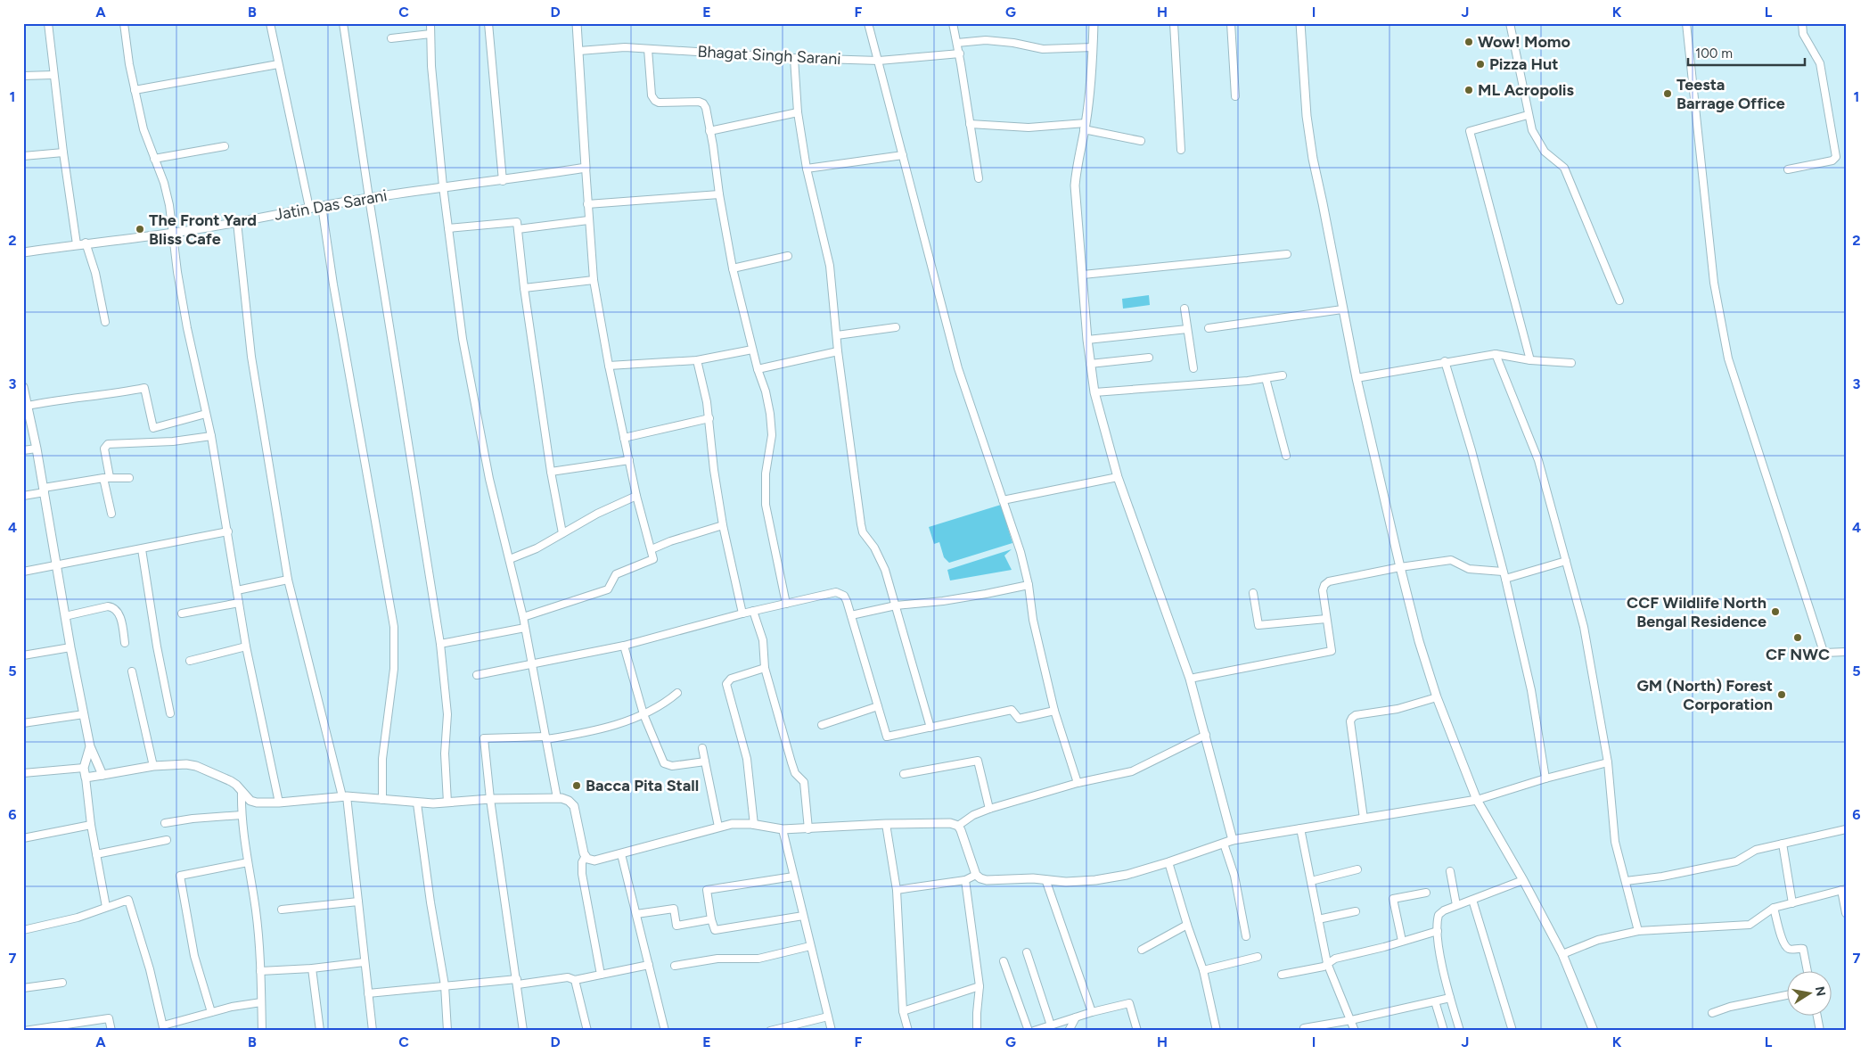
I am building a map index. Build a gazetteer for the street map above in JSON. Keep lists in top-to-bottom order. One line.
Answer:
{"streets":{"street":["Bhagat Singh Sarani","Jatin Das Sarani"]},"places":["Wow! Momo","Pizza Hut","ML Acropolis","Teesta Barrage Office","The Front Yard Bliss Cafe","CCF Wildlife North Bengal Residence","CF NWC","GM (North) Forest Corporation","Bacca Pita Stall"],"scale_bar":"100 m","north":"right","grid":{"columns":["A","B","C","D","E","F","G","H","I","J","K","L"],"rows":["1","2","3","4","5","6","7"]}}
